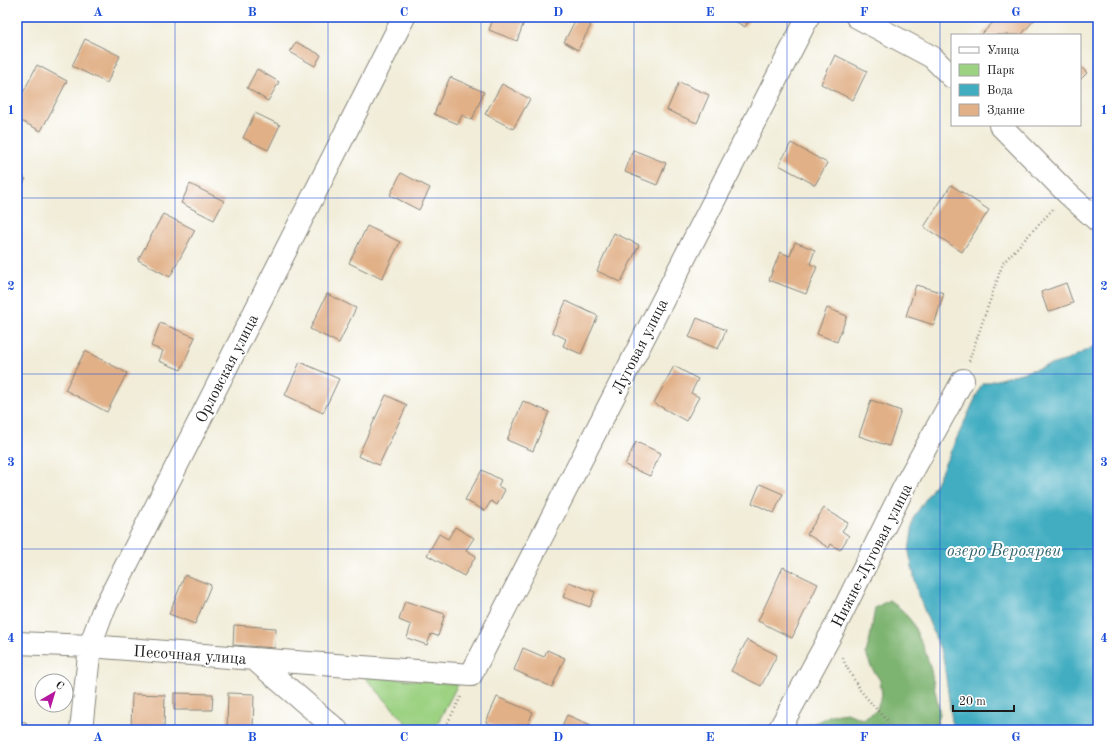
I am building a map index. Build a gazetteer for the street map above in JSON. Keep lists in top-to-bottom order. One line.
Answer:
{"streets":{"street":["Луговая улица","Орловская улица","Нижне-Луговая улица","Песочная улица"]},"crossings":[["Орловская улица","Песочная улица"]],"water":["озеро Вероярви"],"legend":["Улица","Парк","Вода","Здание"],"scale_bar":"20 m","north":"top right","grid":{"columns":["A","B","C","D","E","F","G"],"rows":["1","2","3","4"]}}
